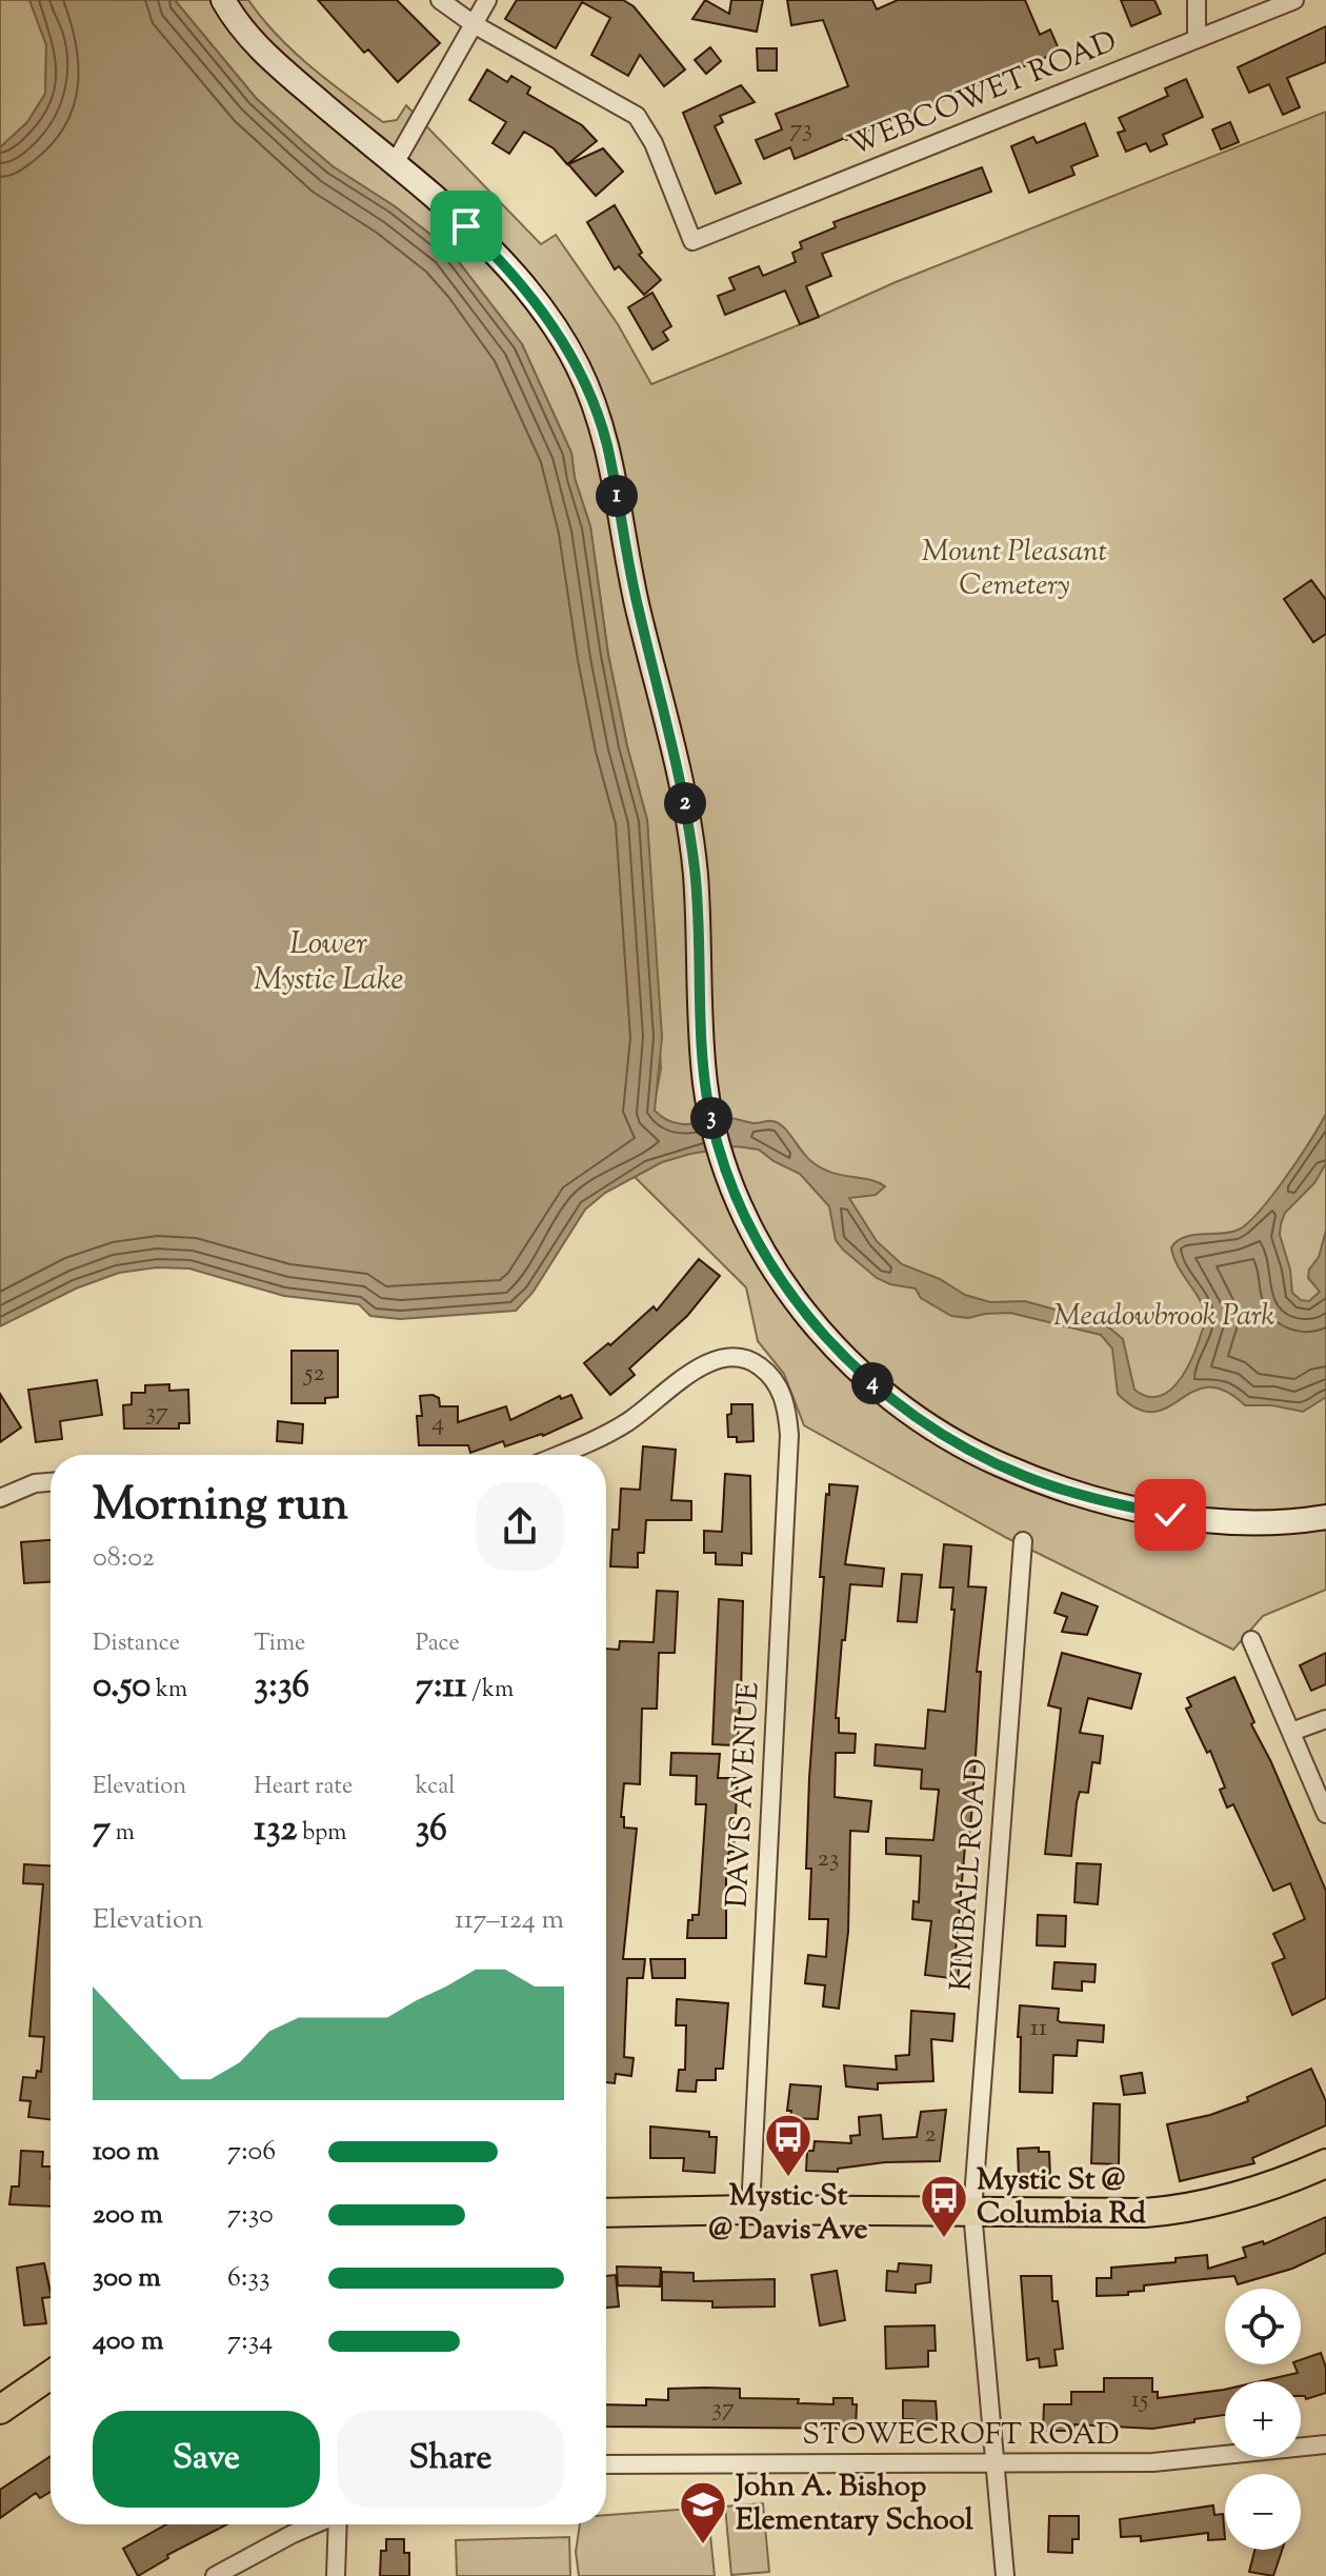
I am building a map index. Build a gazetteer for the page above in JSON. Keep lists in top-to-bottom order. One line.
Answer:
{"streets":{"street":["WEBCOWET ROAD","DAVIS AVENUE","KIMBALL ROAD","STOWECROFT ROAD"]},"crossings":[["KIMBALL ROAD","STOWECROFT ROAD"]],"water":["Lower Mystic Lake"],"parks":["Mount Pleasant Cemetery","Meadowbrook Park"],"places":{"bus stop":["Mystic St @ Davis Ave","Mystic St @ Columbia Rd"],"school or university":["John A. Bishop Elementary School"]},"house_numbers":["73","52","37","4","23","11","2","15","37"],"page":{"pins":["1","2","3","4"],"heading":["Morning run","08:02"],"stats":[["Distance","0.50 km"],["Time","3:36"],["Pace","7:11 /km"],["Elevation","7 m"],["Heart rate","132 bpm"],["kcal","36"]],"chart":["Elevation","117–124 m"],"list":[{"name":"100 m","note":"7:06"},{"name":"200 m","note":"7:30"},{"name":"300 m","note":"6:33"},{"name":"400 m","note":"7:34"}],"map_buttons":["+","−"],"buttons":["Save","Share"]}}
